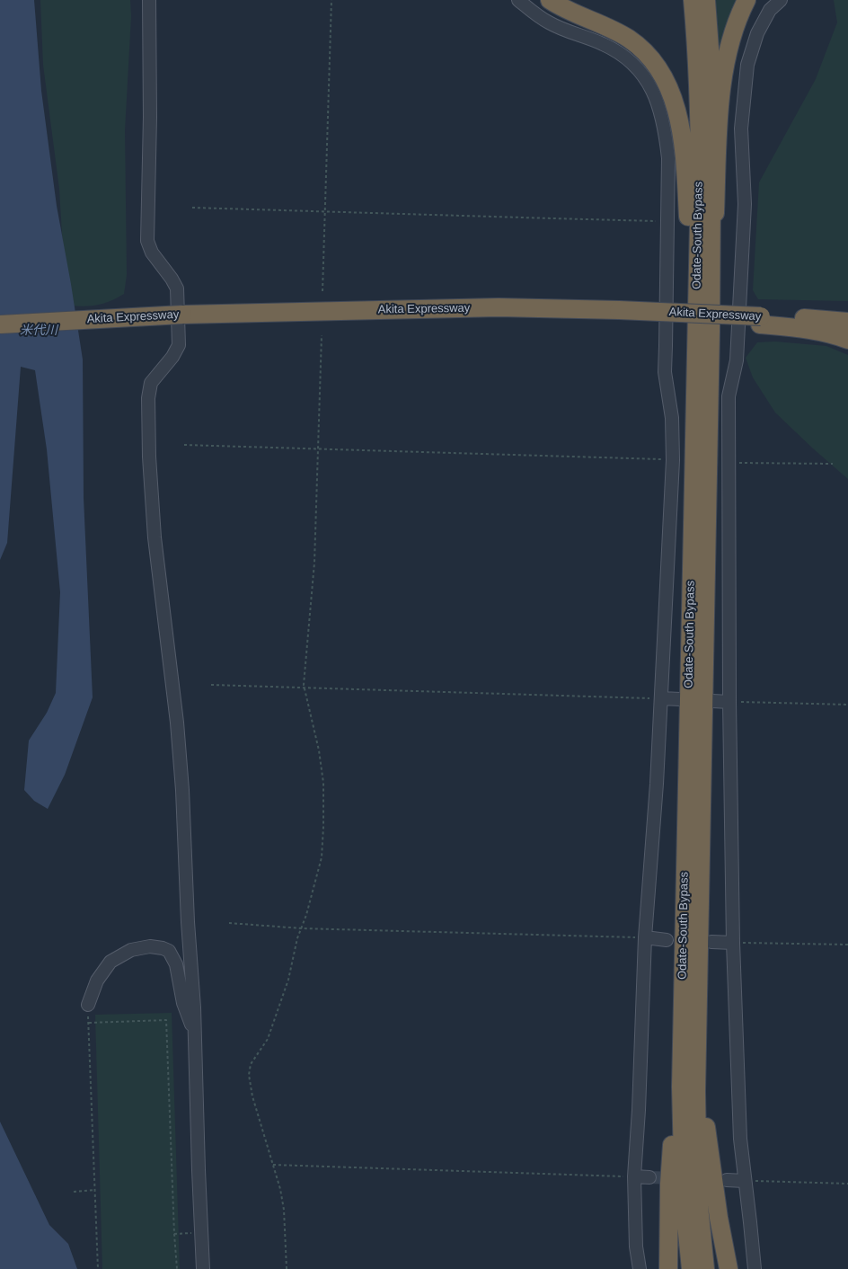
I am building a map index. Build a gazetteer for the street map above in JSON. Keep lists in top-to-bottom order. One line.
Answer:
{"streets":{"highway":["Odate-South Bypass","Akita Expressway"]},"water":["米代川"]}
